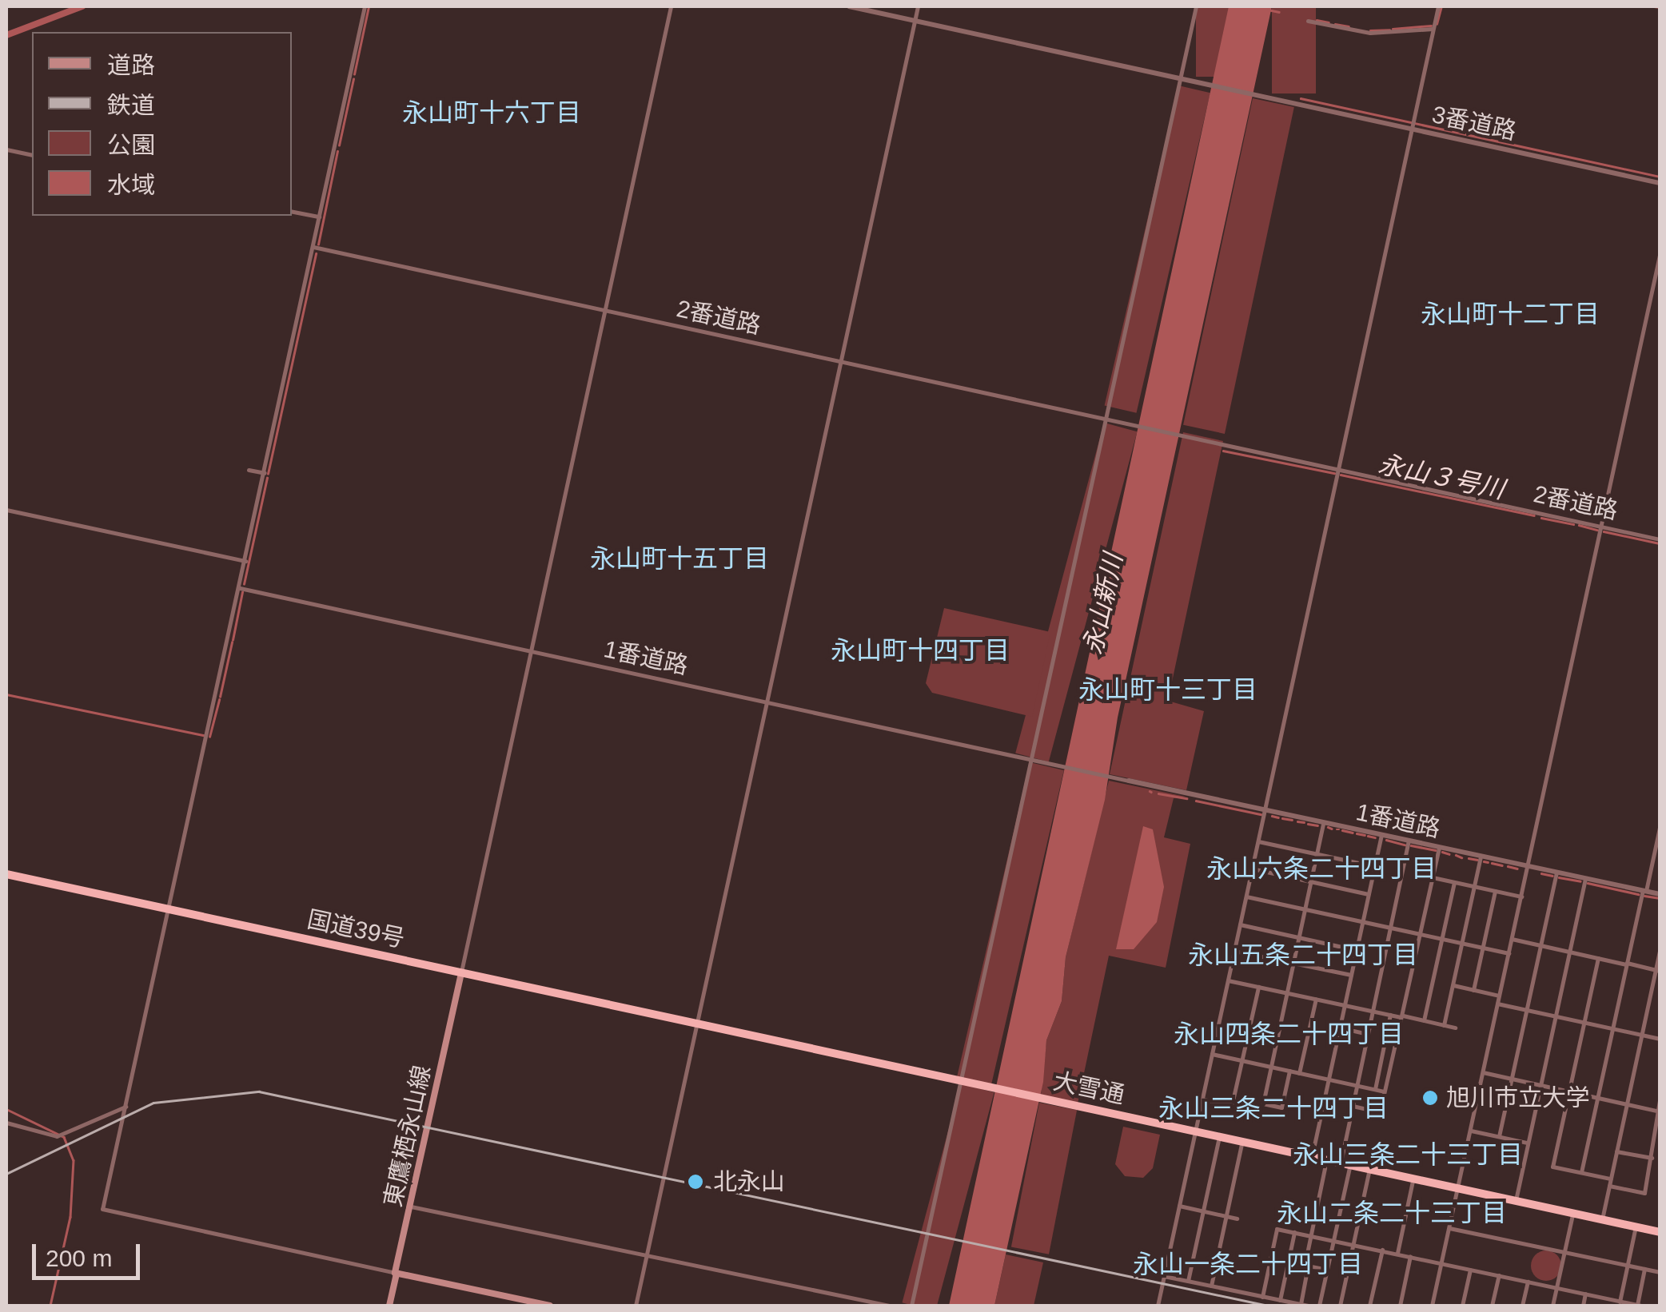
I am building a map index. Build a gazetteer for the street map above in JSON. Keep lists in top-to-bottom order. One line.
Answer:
{"streets":{"highway":["国道39号","大雪通"],"main road":["東鷹栖永山線"],"street":["3番道路","2番道路","1番道路"]},"crossings":[["国道39号","大雪通"],["国道39号","東鷹栖永山線"]],"districts":["永山町十六丁目","永山町十二丁目","永山町十五丁目","永山町十四丁目","永山町十三丁目","永山六条二十四丁目","永山五条二十四丁目","永山四条二十四丁目","永山三条二十四丁目","永山三条二十三丁目","永山二条二十三丁目","永山一条二十四丁目"],"water":["永山３号川","永山新川"],"places":["旭川市立大学","北永山"],"legend":["道路","鉄道","公園","水域"],"scale_bar":"200 m"}
